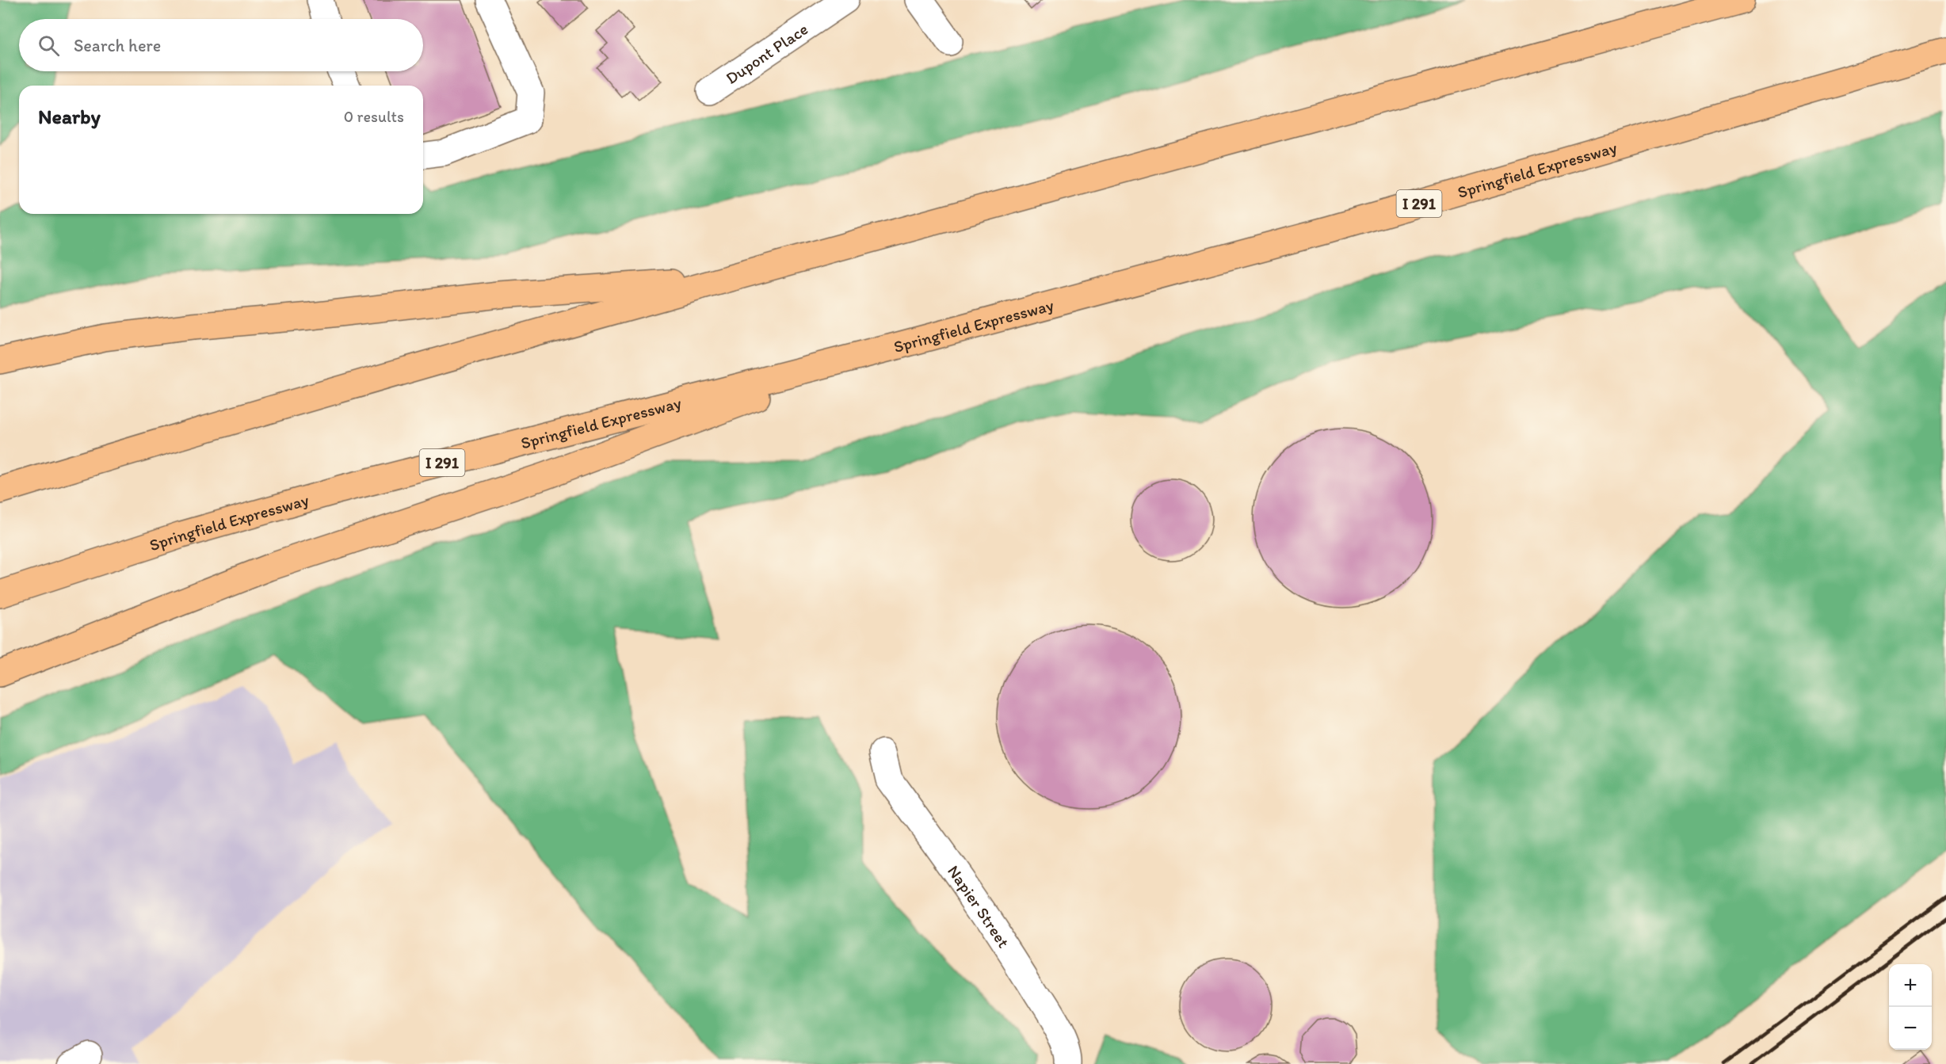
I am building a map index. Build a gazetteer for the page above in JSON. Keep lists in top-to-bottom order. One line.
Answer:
{"streets":{"highway":["Springfield Expressway","I 291"],"street":["Dupont Place","Napier Street"]},"page":{"search":"Search here","heading":["Nearby","0 results"],"map_buttons":["+","−"]}}
